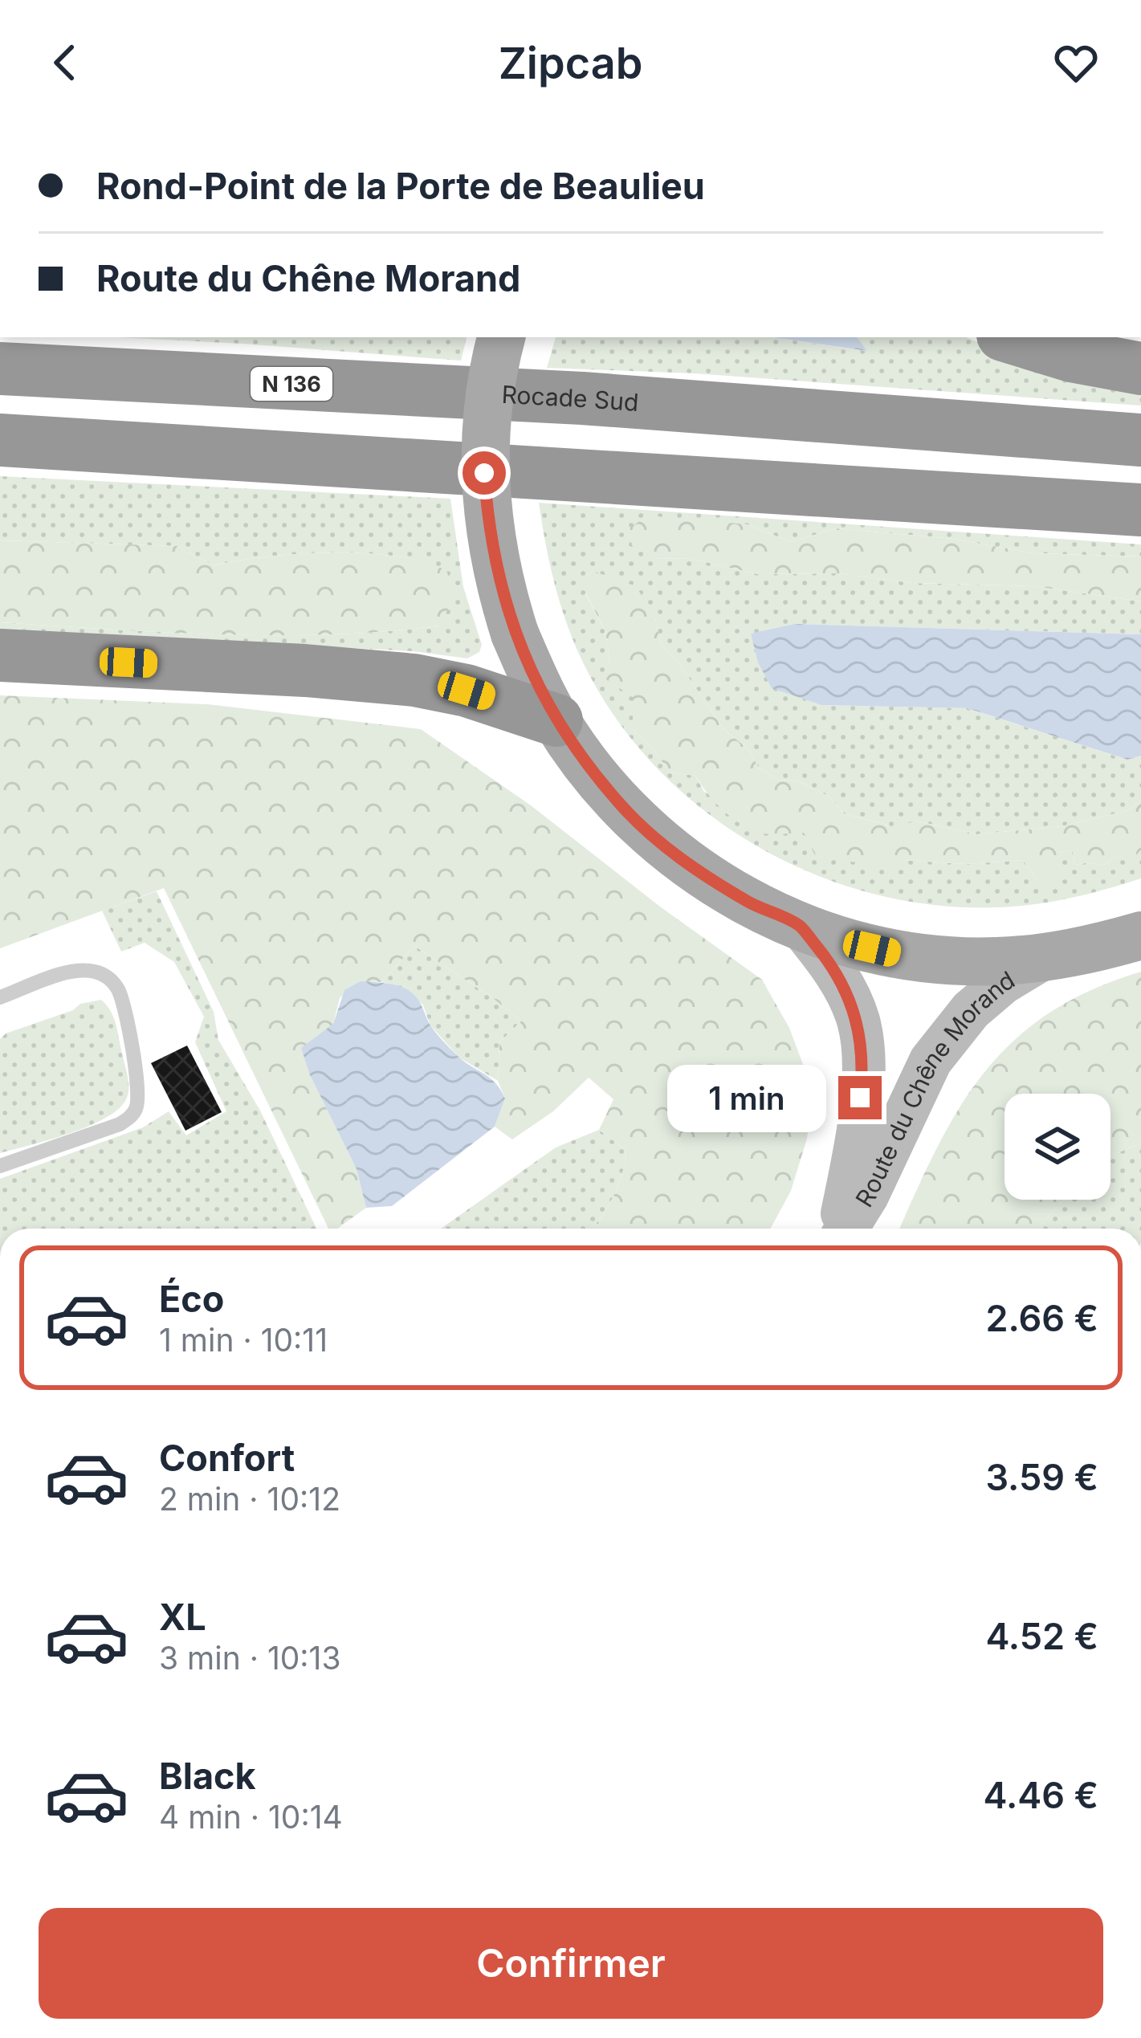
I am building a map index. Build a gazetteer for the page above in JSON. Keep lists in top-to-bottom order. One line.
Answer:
{"streets":{"highway":["N 136","Rocade Sud"],"main road":["Route du Chêne Morand"]},"page":{"header":"Zipcab","banner":["Rond-Point de la Porte de Beaulieu","Route du Chêne Morand"],"bubble":"1 min","list":[{"name":"Éco","note":"1 min · 10:11","value":"2.66 €"},{"name":"Confort","note":"2 min · 10:12","value":"3.59 €"},{"name":"XL","note":"3 min · 10:13","value":"4.52 €"},{"name":"Black","note":"4 min · 10:14","value":"4.46 €"}],"buttons":"Confirmer"}}
